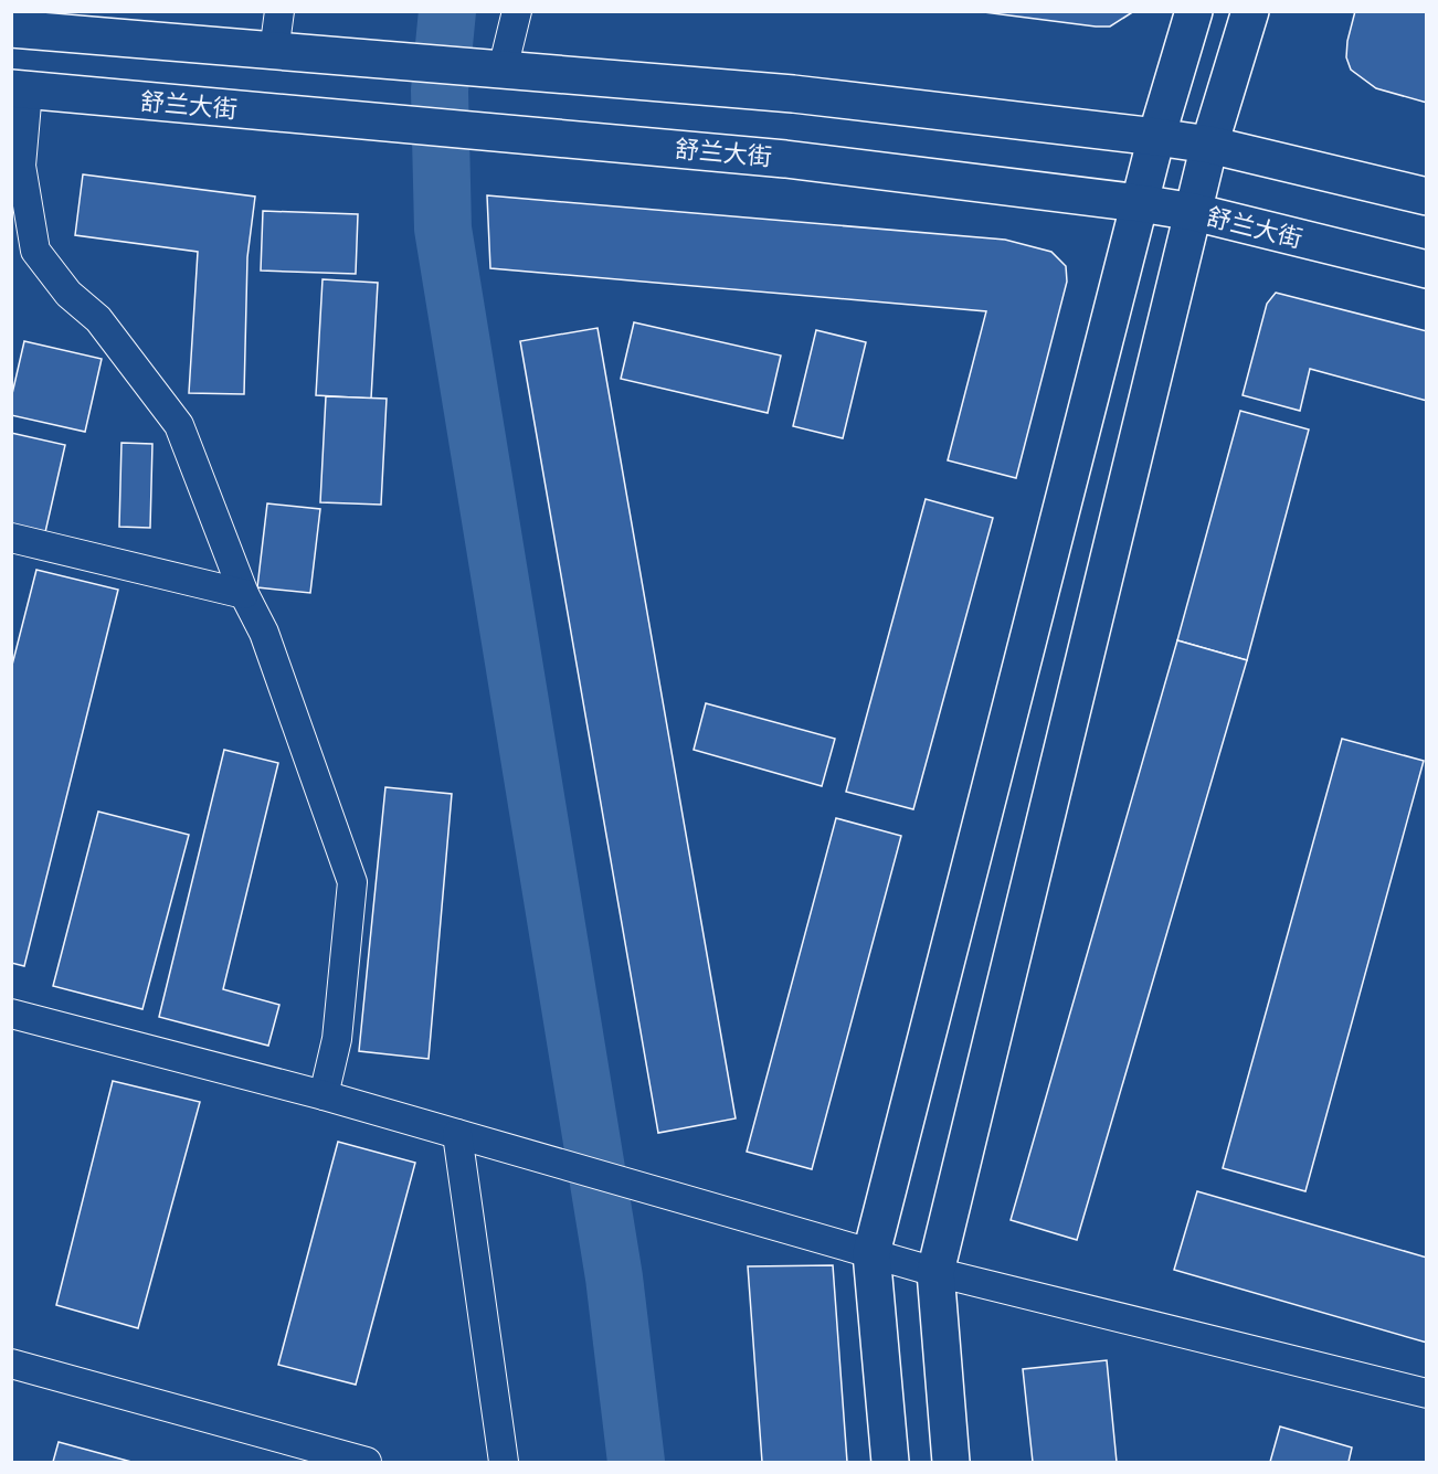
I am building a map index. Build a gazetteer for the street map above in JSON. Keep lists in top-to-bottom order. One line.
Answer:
{"streets":{"street":["舒兰大街"]}}
